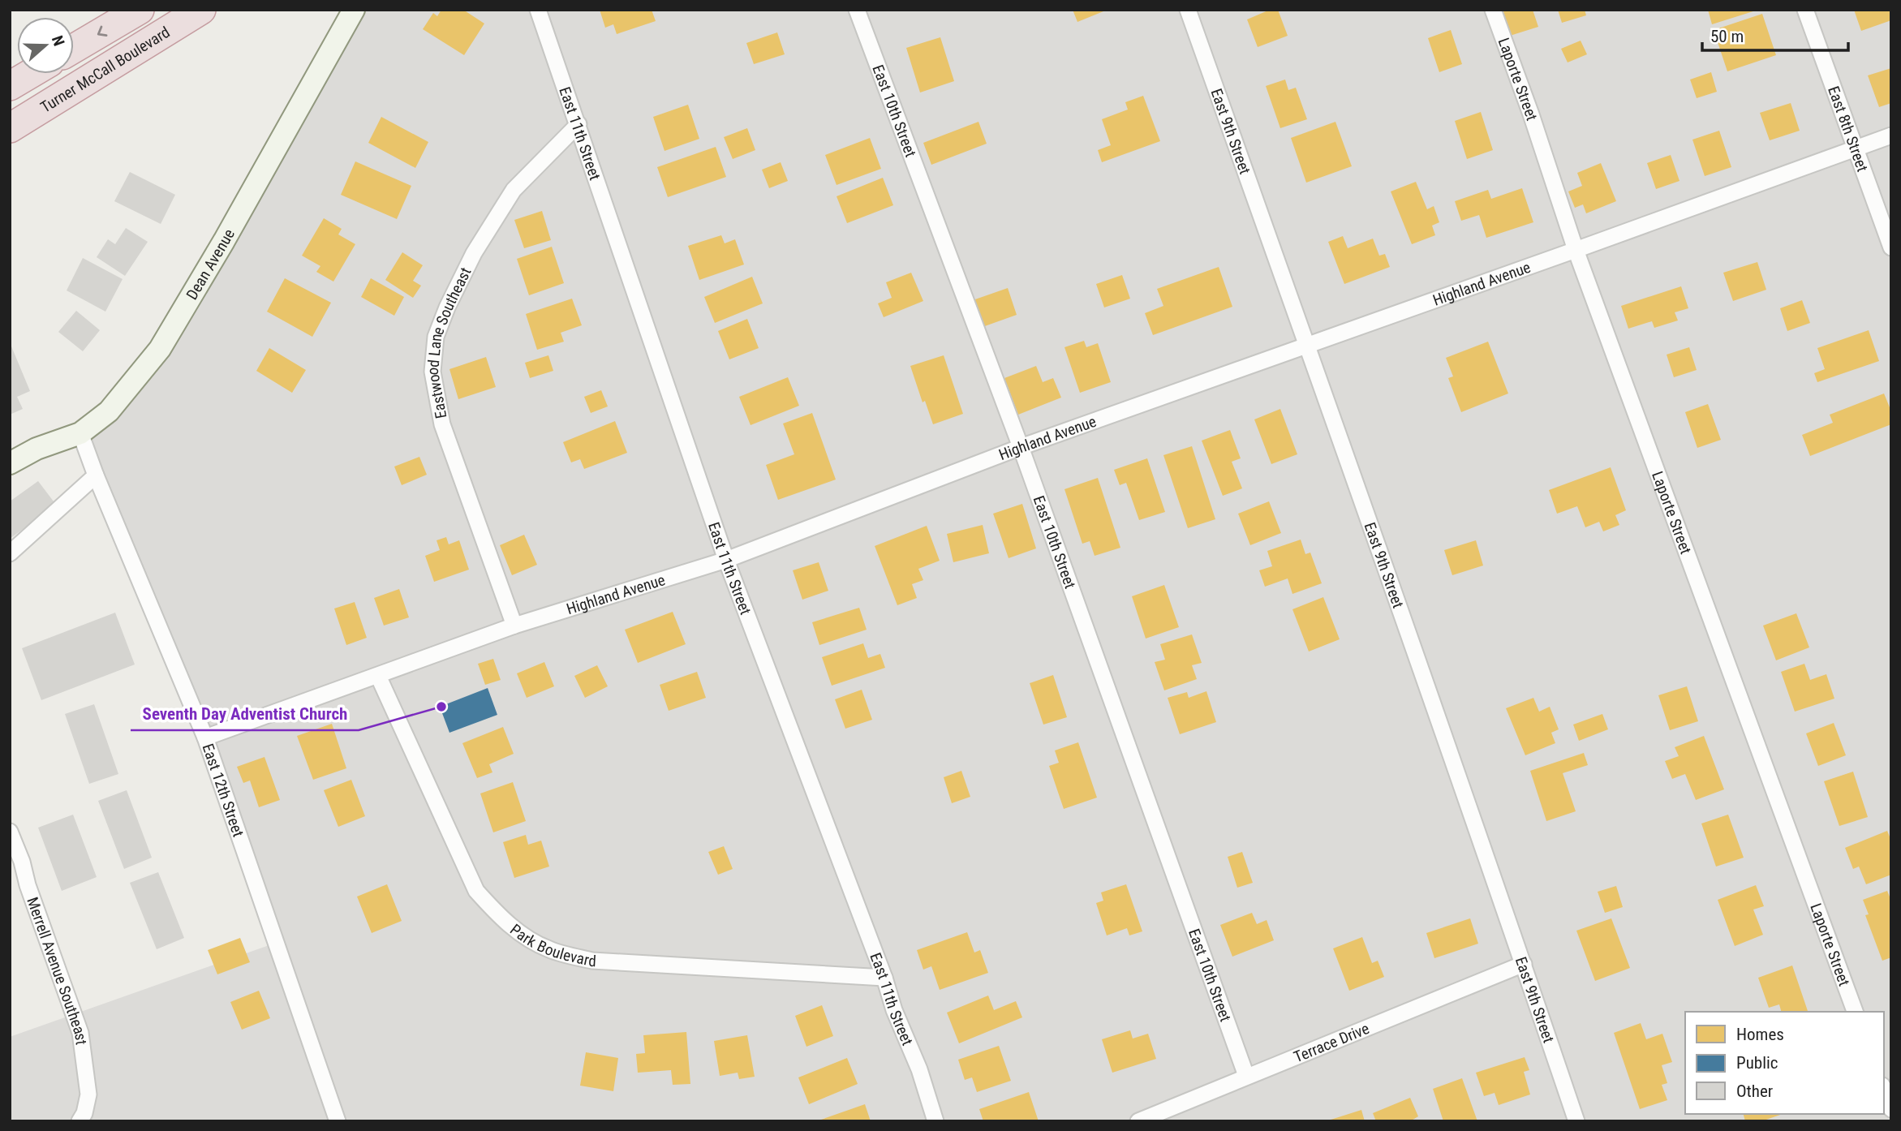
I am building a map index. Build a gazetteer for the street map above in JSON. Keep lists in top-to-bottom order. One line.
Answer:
{"streets":{"highway":["Turner McCall Boulevard"],"main road":["Dean Avenue"],"street":["Laporte Street","East 10th Street","East 8th Street","East 9th Street","East 11th Street","Highland Avenue","Eastwood Lane Southeast","East 12th Street","Park Boulevard","Merrell Avenue Southeast","Terrace Drive"]},"crossings":[["Laporte Street","Highland Avenue"],["East 10th Street","Highland Avenue"],["East 10th Street","Terrace Drive"],["East 8th Street","Highland Avenue"],["East 9th Street","Highland Avenue"],["East 9th Street","Terrace Drive"],["East 11th Street","Highland Avenue"],["East 11th Street","Eastwood Lane Southeast"],["East 11th Street","Park Boulevard"],["Dean Avenue","East 12th Street"],["Highland Avenue","Eastwood Lane Southeast"],["Highland Avenue","East 12th Street"],["Highland Avenue","Park Boulevard"]],"places":["Seventh Day Adventist Church"],"legend":["Homes","Public","Other"],"scale_bar":"50 m","north":"right"}
